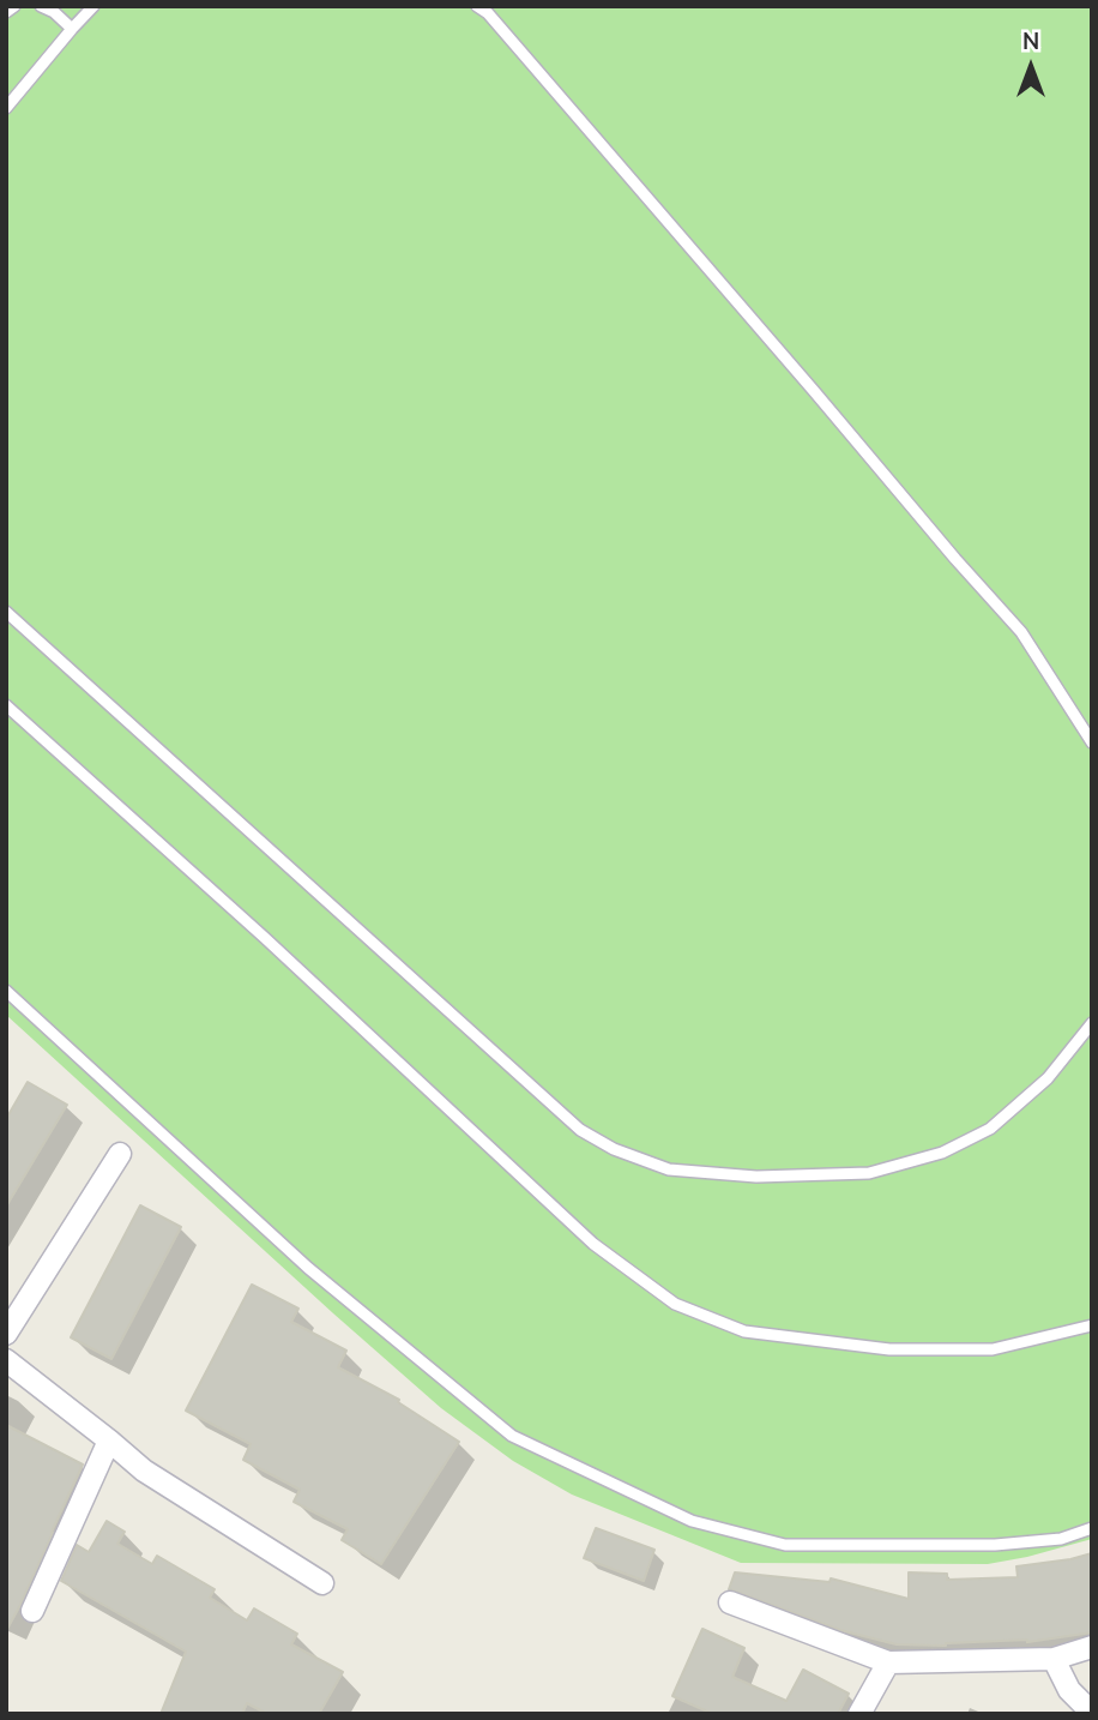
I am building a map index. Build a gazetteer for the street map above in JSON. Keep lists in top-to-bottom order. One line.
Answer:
{"north":"top"}
